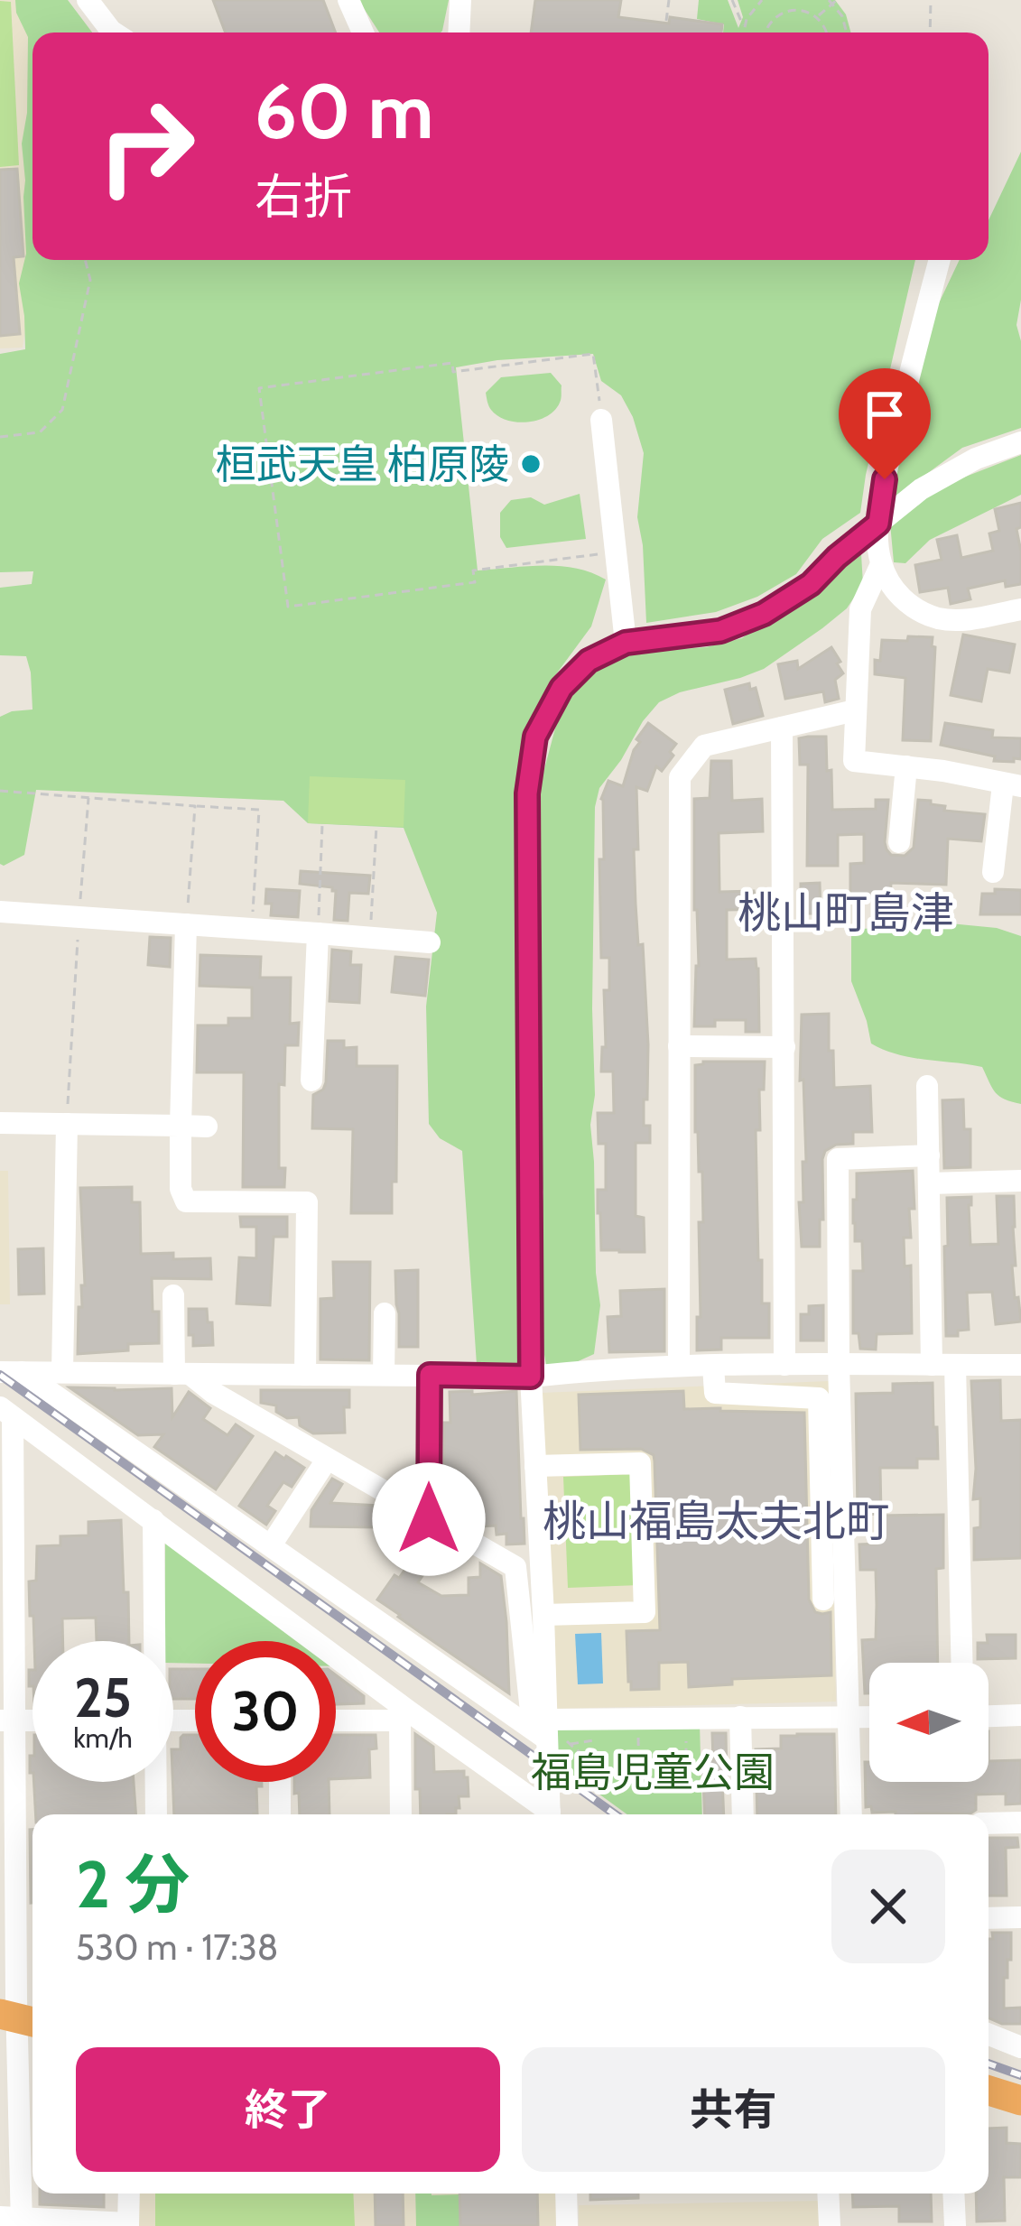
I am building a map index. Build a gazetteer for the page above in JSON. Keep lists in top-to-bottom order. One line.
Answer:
{"districts":["桃山町島津","桃山福島太夫北町"],"parks":["福島児童公園"],"places":["桓武天皇 柏原陵"],"north":"left","page":{"turn":["60 m","右折"],"speed":"25 km/h","limit":"30","heading":["2 分","530 m · 17:38"],"buttons":["終了","共有"]}}
